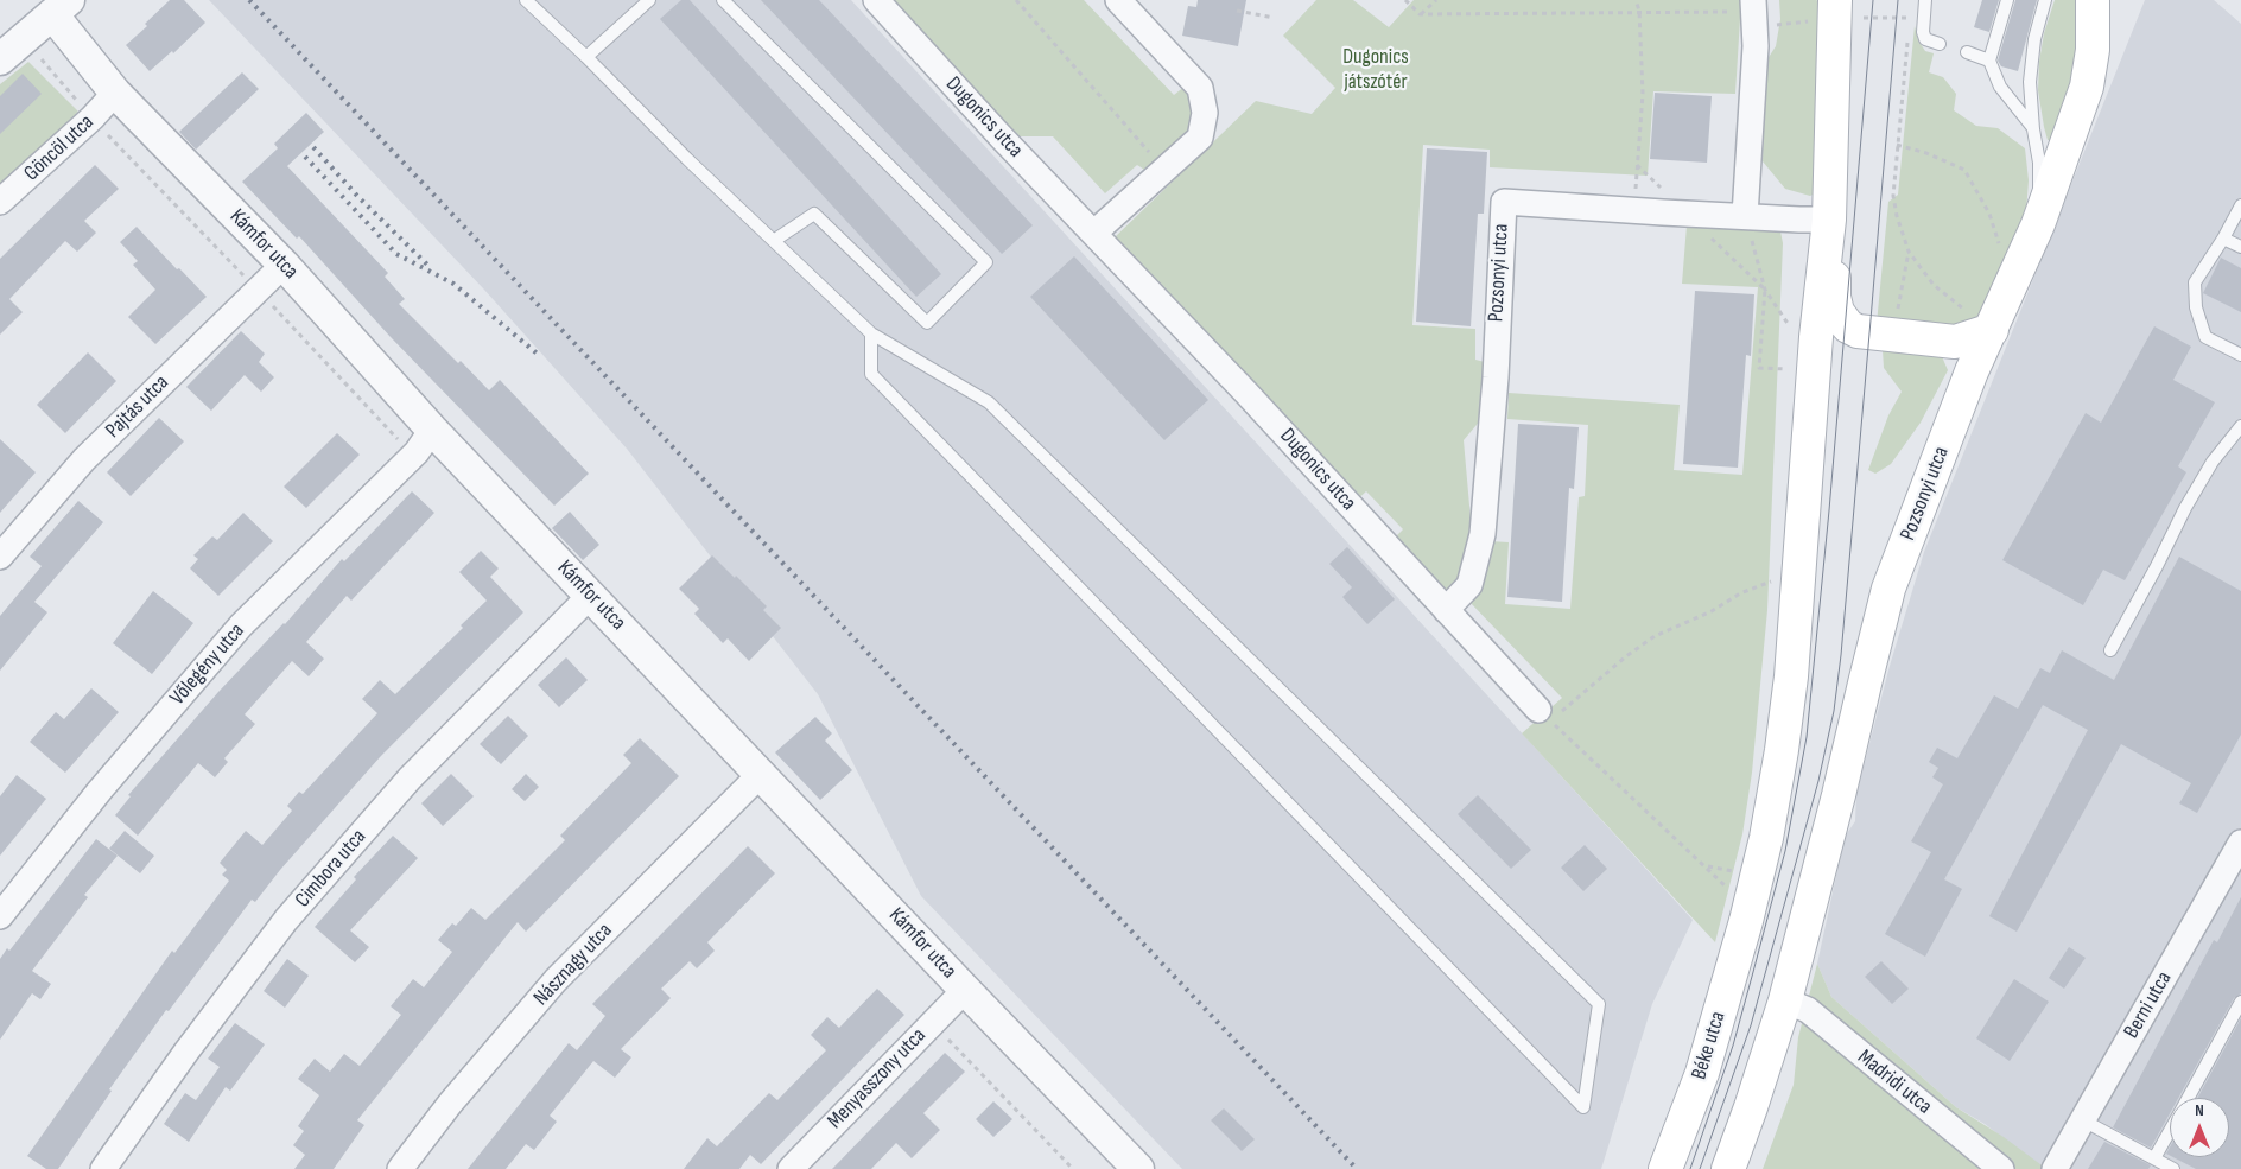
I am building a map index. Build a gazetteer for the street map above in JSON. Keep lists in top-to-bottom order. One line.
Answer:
{"streets":{"main road":["Pozsonyi utca","Béke utca"],"street":["Dugonics utca","Göncöl utca","Kámfor utca","Pajtás utca","Vőlegény utca","Cimbora utca","Násznagy utca","Berni utca","Menyasszony utca","Madridi utca"]},"crossings":[["Dugonics utca","Pozsonyi utca"],["Göncöl utca","Kámfor utca"],["Kámfor utca","Pajtás utca"],["Kámfor utca","Vőlegény utca"],["Kámfor utca","Cimbora utca"],["Kámfor utca","Násznagy utca"],["Kámfor utca","Menyasszony utca"],["Pozsonyi utca","Béke utca"],["Pozsonyi utca","Madridi utca"]],"parks":["Dugonics játszótér"],"north":"top"}
